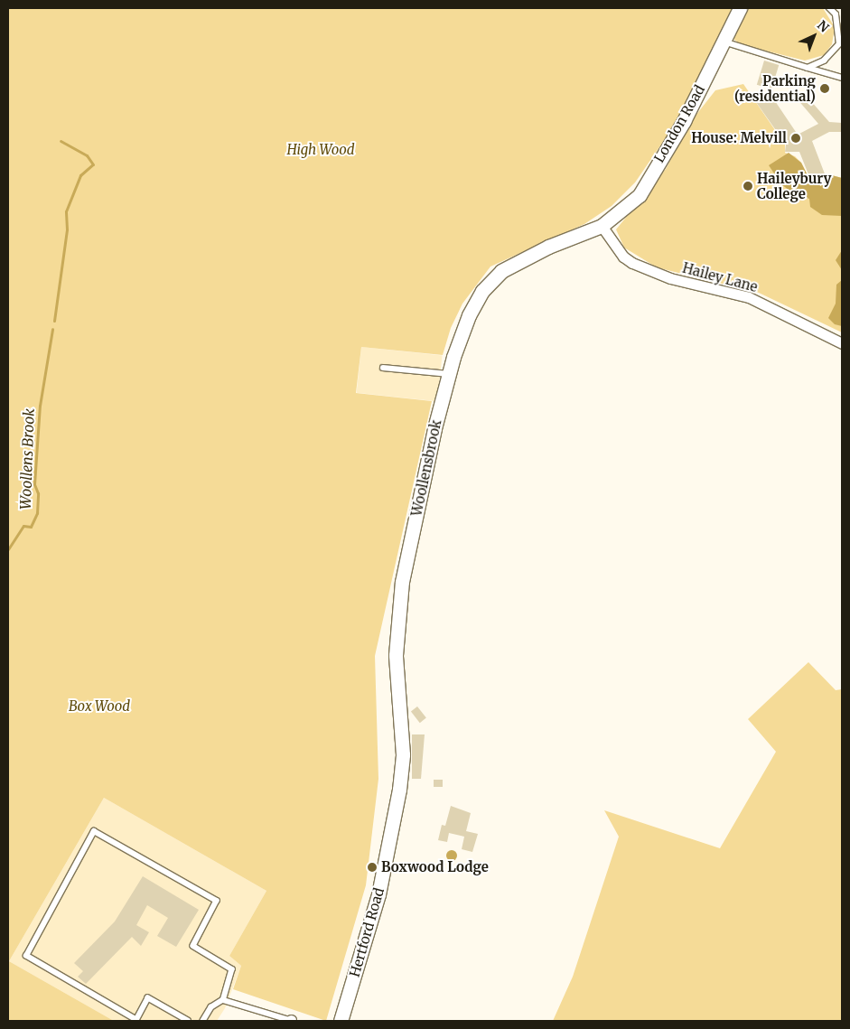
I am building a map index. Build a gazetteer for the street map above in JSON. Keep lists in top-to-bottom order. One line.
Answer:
{"streets":{"main road":["London Road","Woollensbrook","Hertford Road"],"street":["Hailey Lane"]},"crossings":[["London Road","Hailey Lane"],["London Road","Woollensbrook"],["Hailey Lane","Woollensbrook"],["Woollensbrook","Hertford Road"]],"water":["Woollens Brook"],"parks":["High Wood","Box Wood"],"places":["Parking (residential)","House: Melvill","Haileybury College","Boxwood Lodge"],"north":"top right"}
